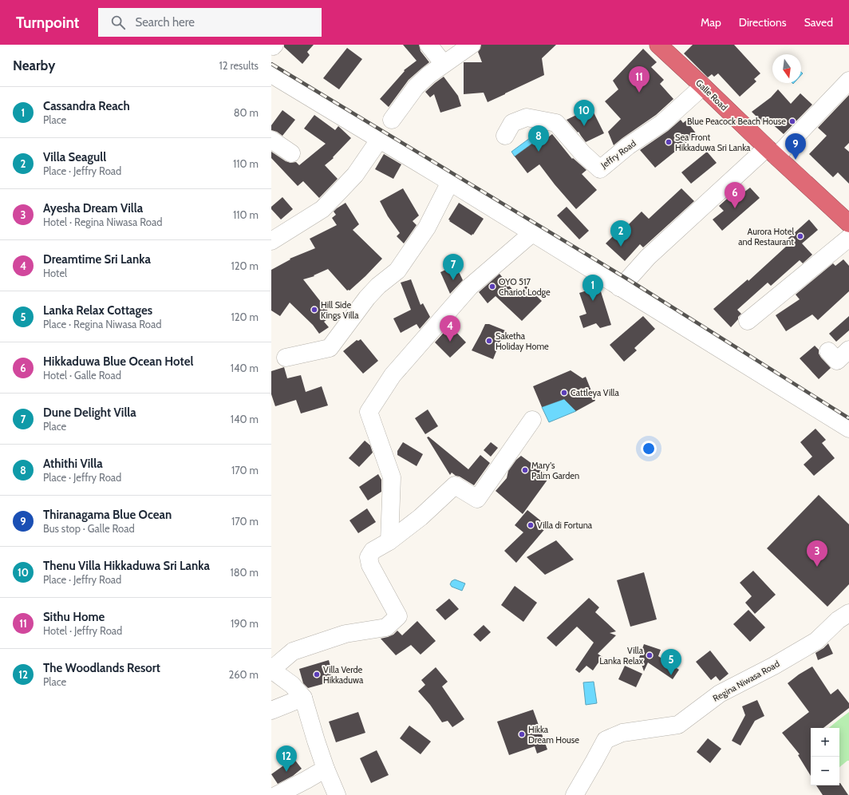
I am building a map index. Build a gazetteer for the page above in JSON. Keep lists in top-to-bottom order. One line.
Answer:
{"streets":{"highway":["Galle Road"],"street":["Jeffry Road","Regina Niwasa Road"]},"crossings":[["Galle Road","Jeffry Road"]],"places":["Blue Peacock Beach House","Sea Front Hikkaduwa Sri Lanka","Aurora Hotel and Restaurant","OYO 517 Chariot Lodge","Hill Side Kings Villa","Saketha Holiday Home","Cattleya Villa","Mary's Palm Garden","Villa di Fortuna","Villa Lanka Relax","Villa Verde Hikkaduwa","Hikka Dream House"],"north":"bottom","page":{"header":"Turnpoint","search":"Search here","nav":["Map","Directions","Saved"],"heading":["Nearby","12 results"],"pins":["11","10","8","9","6","2","7","1","4","3","5","12"],"list":[{"mark":"1","name":"Cassandra Reach","note":"Place","value":"80 m"},{"mark":"2","name":"Villa Seagull","note":"Place · Jeffry Road","value":"110 m"},{"mark":"3","name":"Ayesha Dream Villa","note":"Hotel · Regina Niwasa Road","value":"110 m"},{"mark":"4","name":"Dreamtime Sri Lanka","note":"Hotel","value":"120 m"},{"mark":"5","name":"Lanka Relax Cottages","note":"Place · Regina Niwasa Road","value":"120 m"},{"mark":"6","name":"Hikkaduwa Blue Ocean Hotel","note":"Hotel · Galle Road","value":"140 m"},{"mark":"7","name":"Dune Delight Villa","note":"Place","value":"140 m"},{"mark":"8","name":"Athithi Villa","note":"Place · Jeffry Road","value":"170 m"},{"mark":"9","name":"Thiranagama Blue Ocean","note":"Bus stop · Galle Road","value":"170 m"},{"mark":"10","name":"Thenu Villa Hikkaduwa Sri Lanka","note":"Place · Jeffry Road","value":"180 m"},{"mark":"11","name":"Sithu Home","note":"Hotel · Jeffry Road","value":"190 m"},{"mark":"12","name":"The Woodlands Resort","note":"Place","value":"260 m"}],"map_buttons":["+","−"]}}
